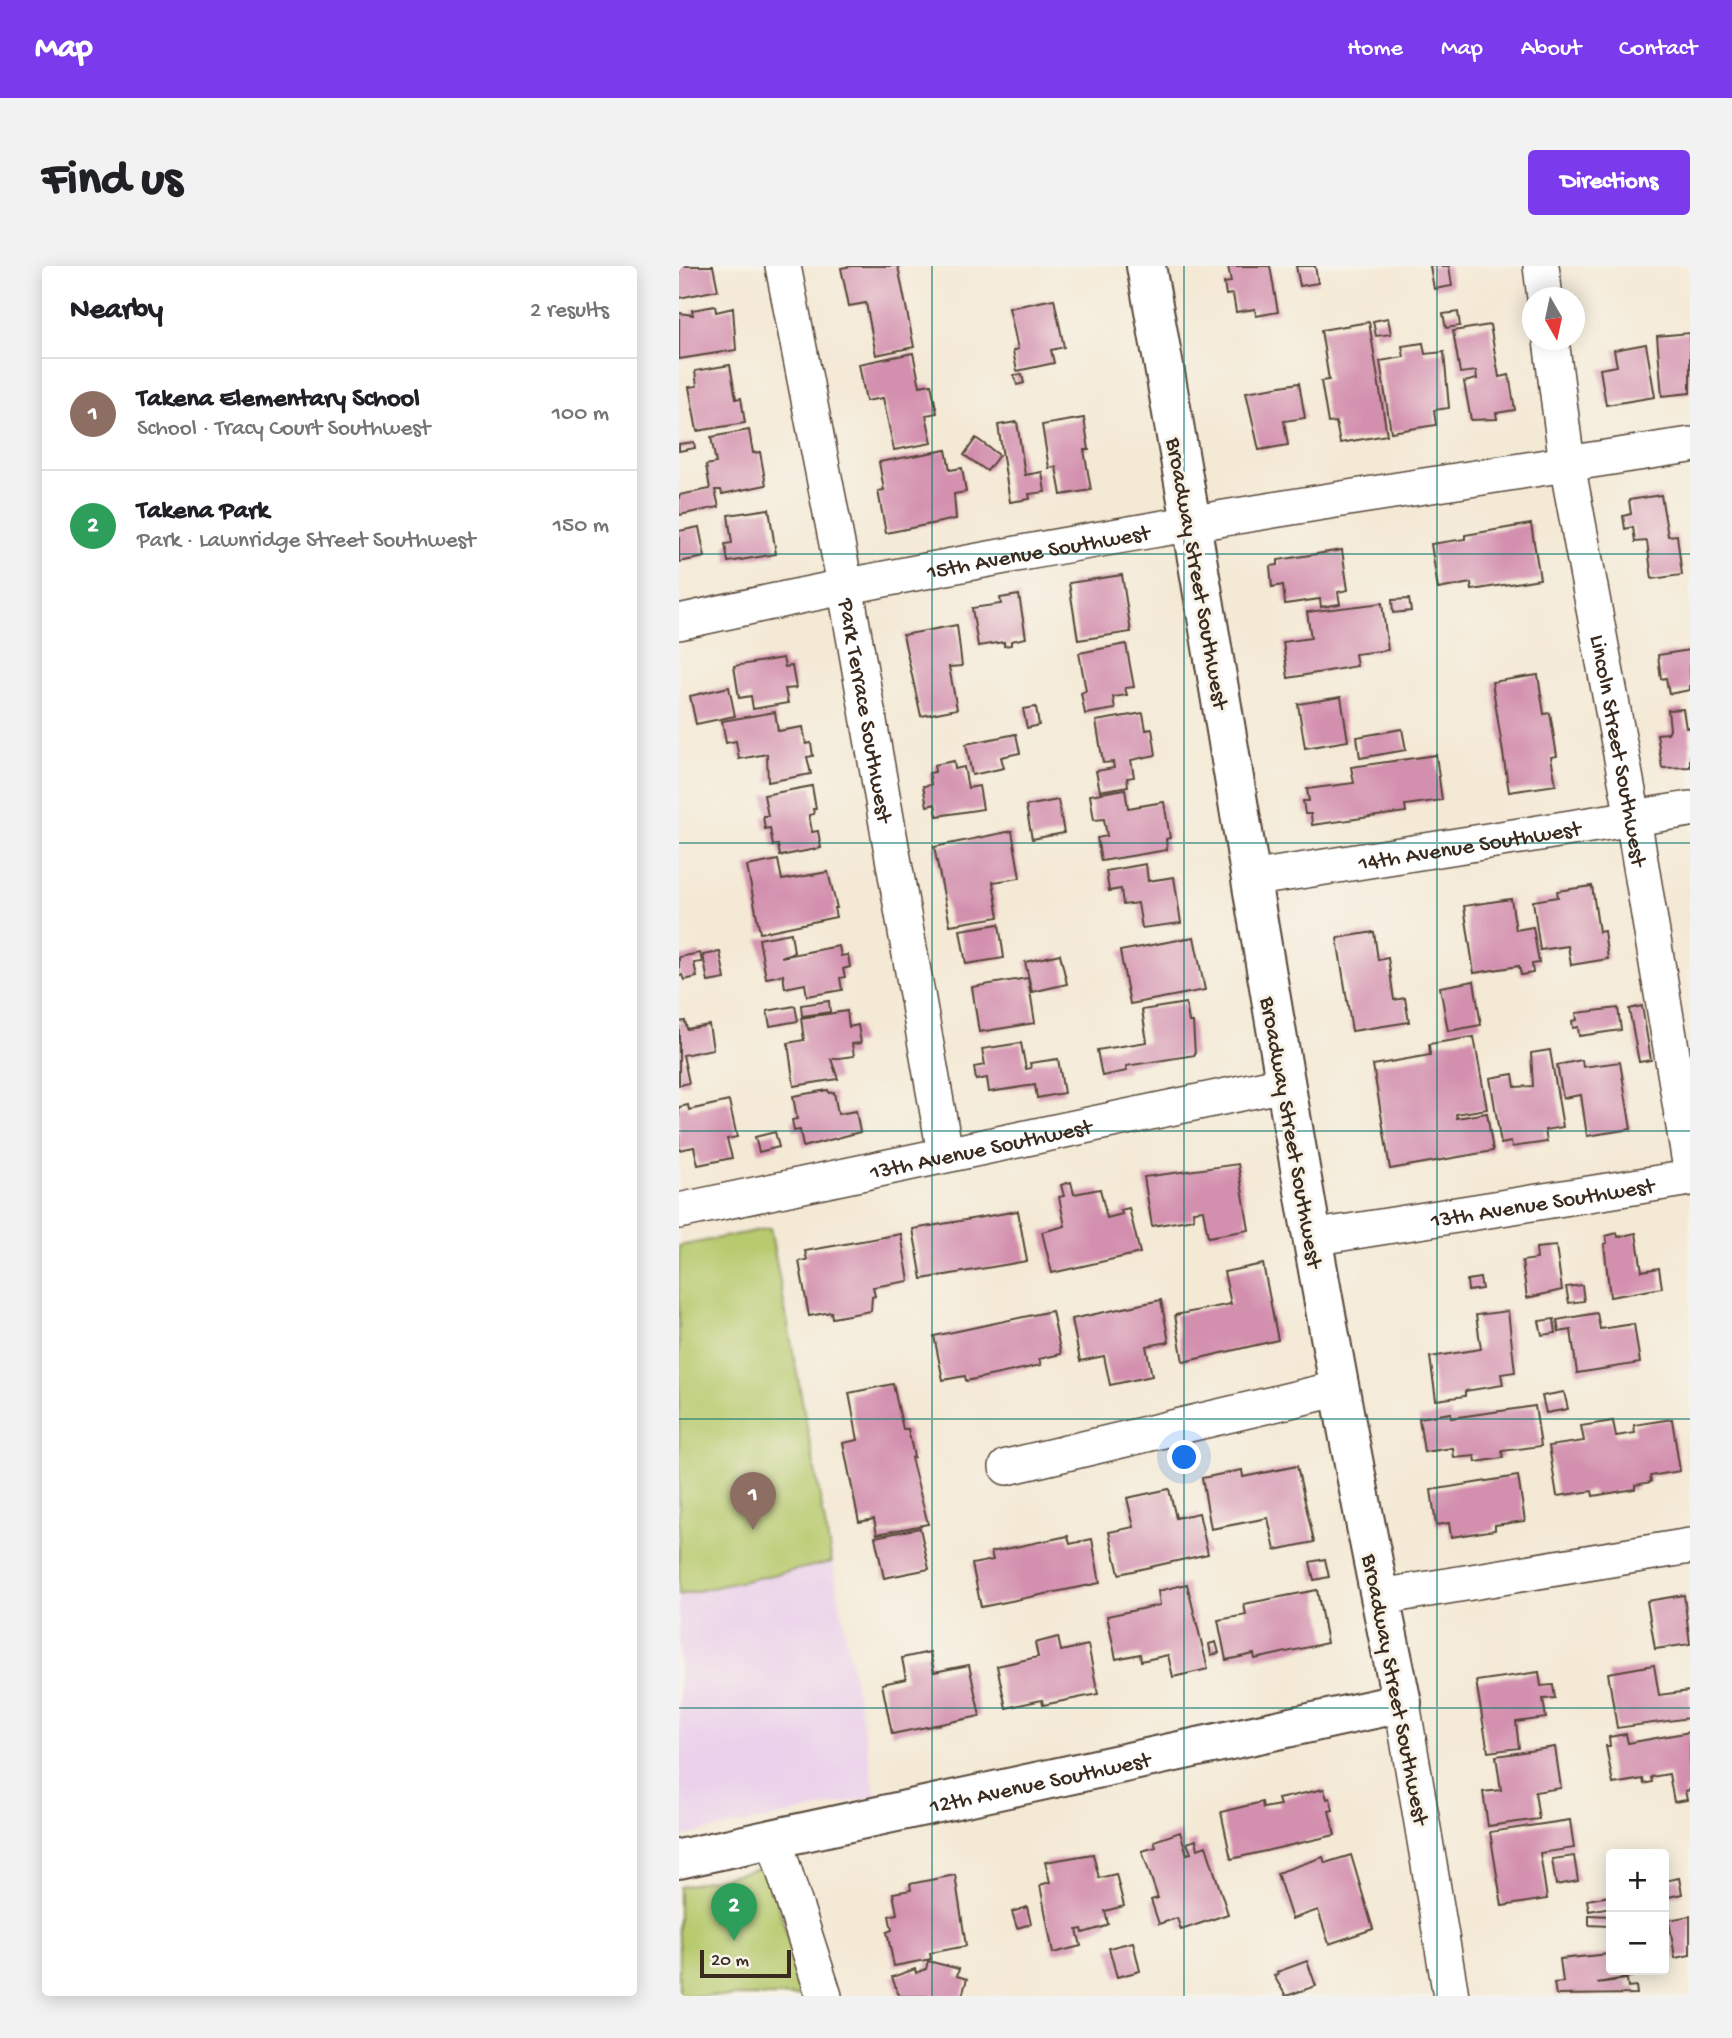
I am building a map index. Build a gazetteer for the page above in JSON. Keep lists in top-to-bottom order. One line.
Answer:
{"streets":{"street":["15th Avenue Southwest","Broadway Street Southwest","Park Terrace Southwest","Lincoln Street Southwest","14th Avenue Southwest","13th Avenue Southwest","12th Avenue Southwest"]},"crossings":[["15th Avenue Southwest","Broadway Street Southwest"],["15th Avenue Southwest","Park Terrace Southwest"],["15th Avenue Southwest","Lincoln Street Southwest"],["Broadway Street Southwest","14th Avenue Southwest"],["Broadway Street Southwest","13th Avenue Southwest"],["Broadway Street Southwest","12th Avenue Southwest"],["Park Terrace Southwest","13th Avenue Southwest"],["Lincoln Street Southwest","14th Avenue Southwest"]],"scale_bar":"20 m","north":"bottom","page":{"header":"Map","nav":["Home","Map","About","Contact"],"buttons":"Directions","title":"Find us","heading":["Nearby","2 results"],"list":[{"mark":"1","name":"Takena Elementary School","note":"School · Tracy Court Southwest","value":"100 m"},{"mark":"2","name":"Takena Park","note":"Park · Lawnridge Street Southwest","value":"150 m"}],"pins":["1","2"],"map_buttons":["+","−"],"scale":"20 m"}}
